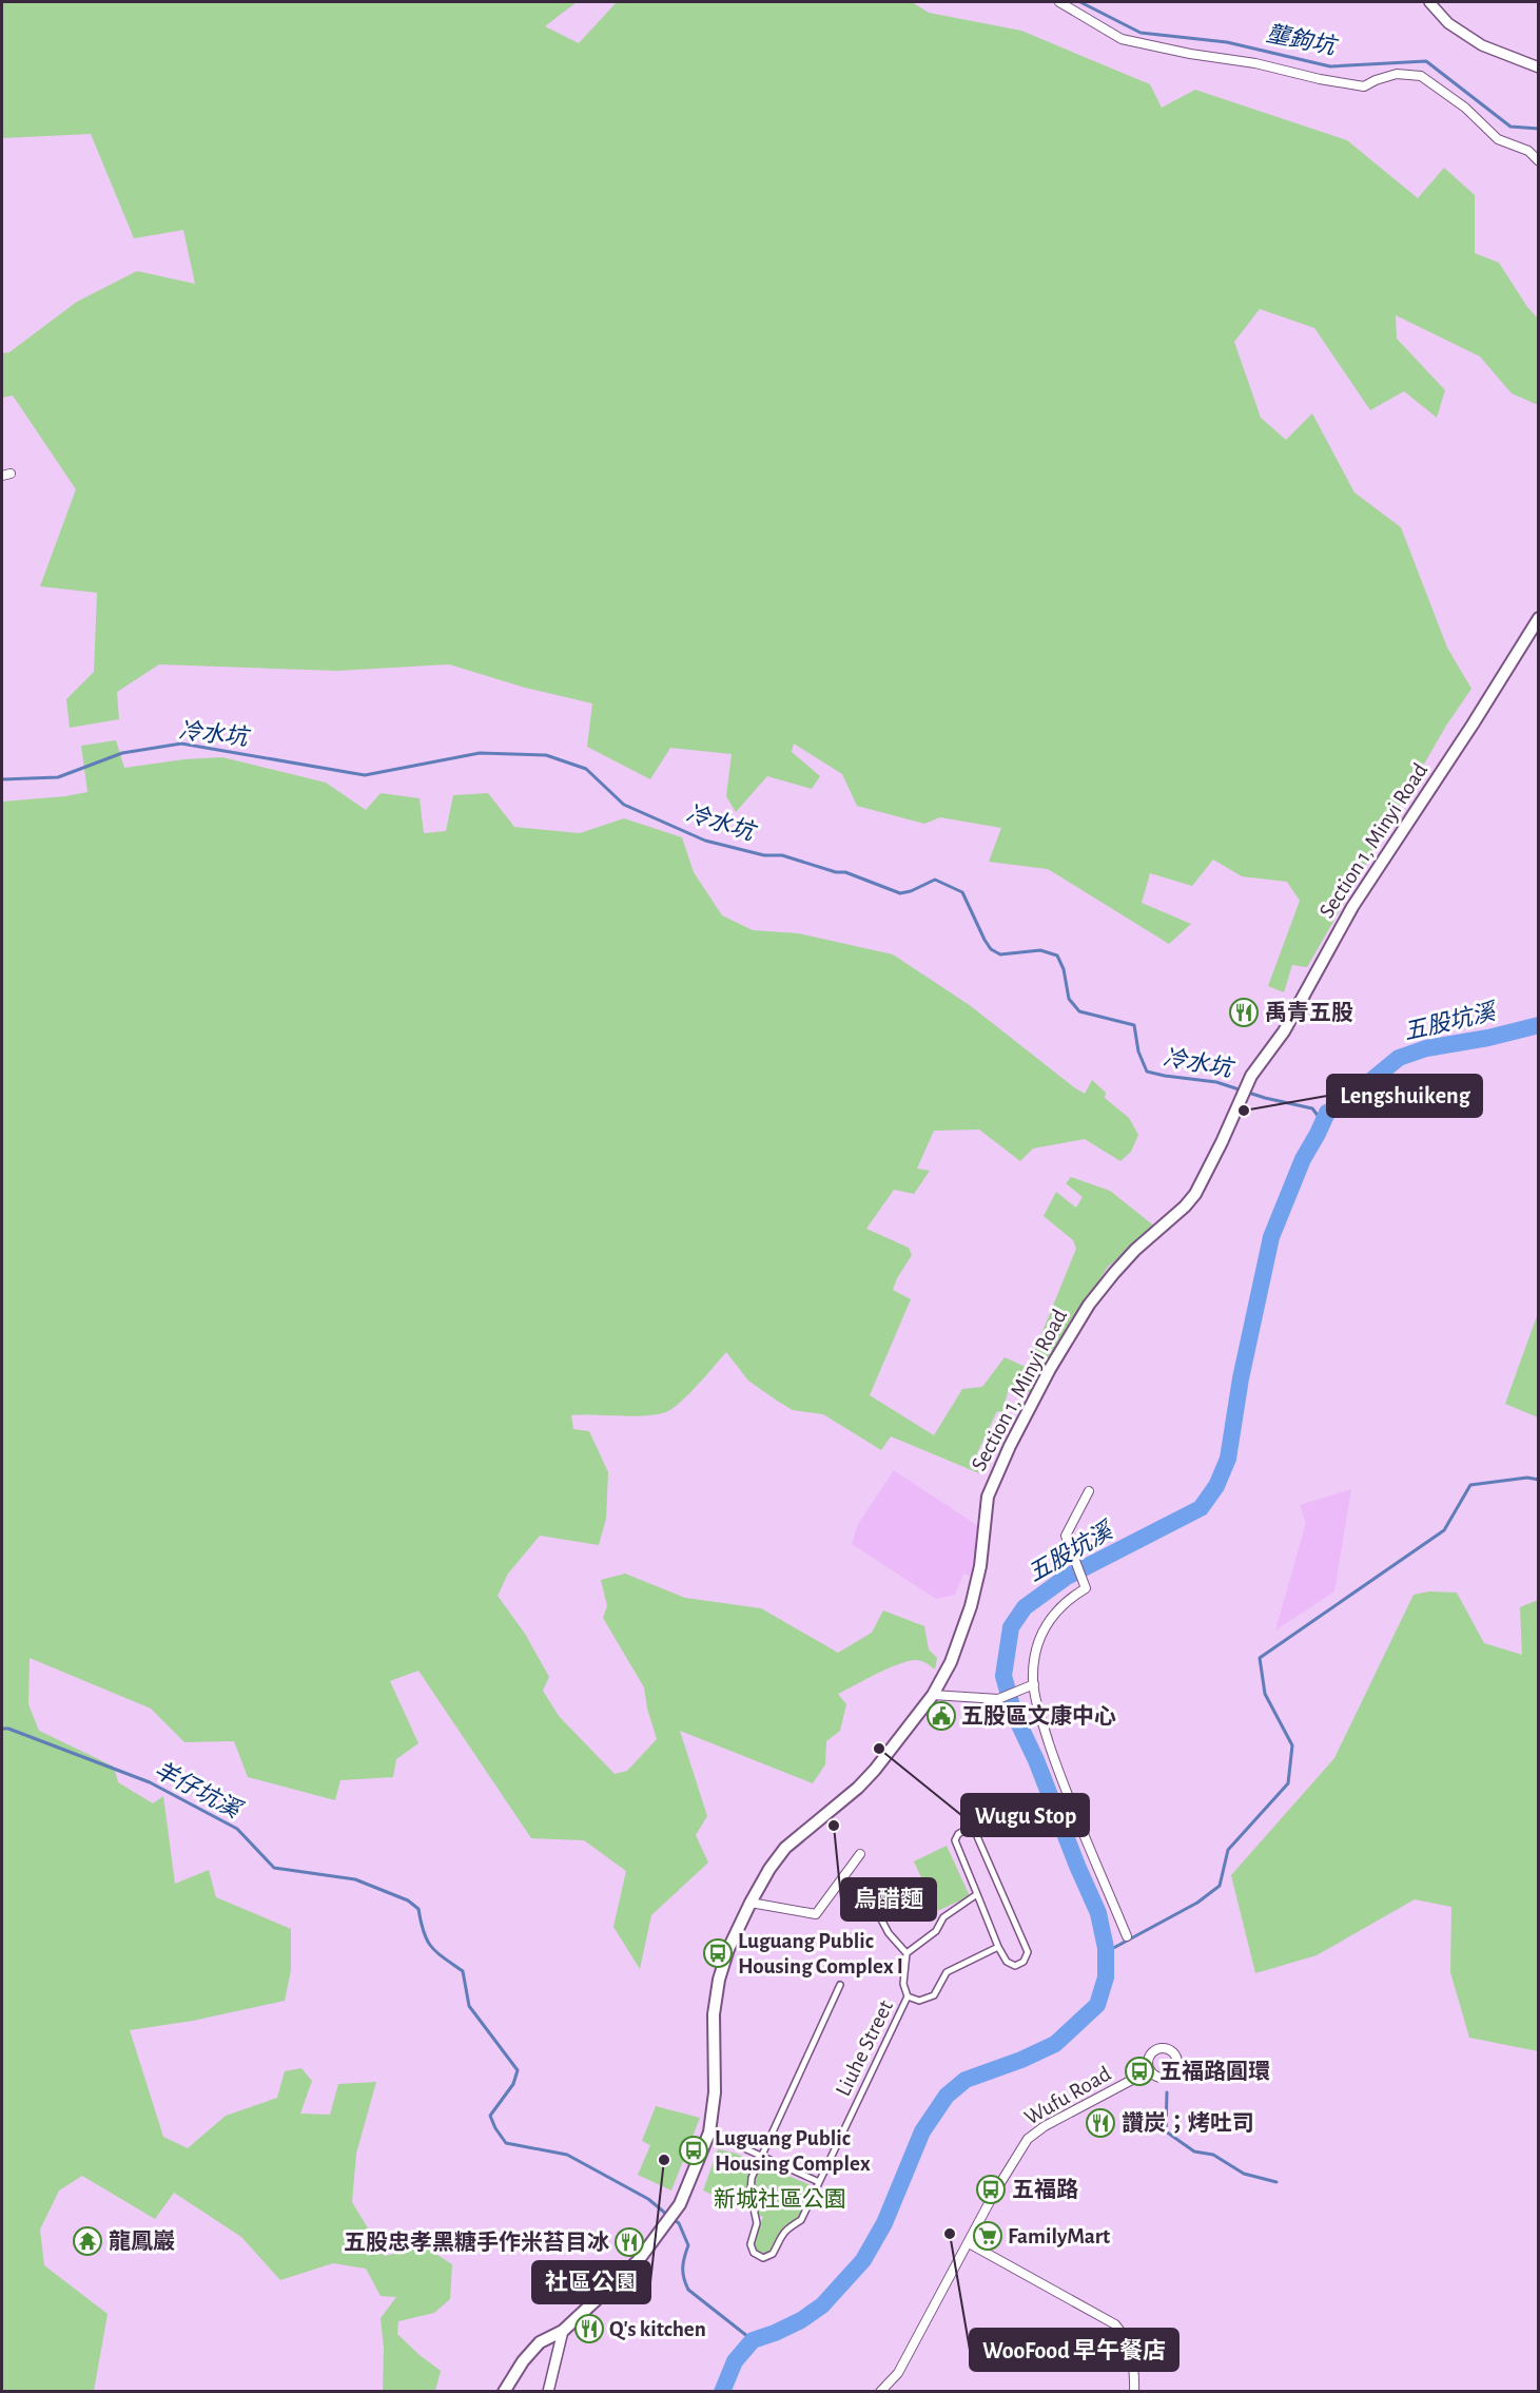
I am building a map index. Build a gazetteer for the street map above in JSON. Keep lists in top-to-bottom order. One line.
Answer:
{"streets":{"main road":["Section 1, Minyi Road"],"street":["Liuhe Street","Wufu Road"]},"water":["壟鉤坑","冷水坑","五股坑溪","羊仔坑溪"],"parks":["新城社區公園"],"places":{"restaurant":["禹青五股","讚炭；烤吐司","五股忠孝黑糖手作米苔目冰","Q's kitchen"],"other":["Lengshuikeng","Wugu Stop","烏醋麵","社區公園","WooFood 早午餐店"],"public building":["五股區文康中心"],"bus stop":["Luguang Public Housing Complex I","五福路圓環","Luguang Public Housing Complex","五福路"],"supermarket":["FamilyMart"],"temple":["龍鳳巖"]}}
